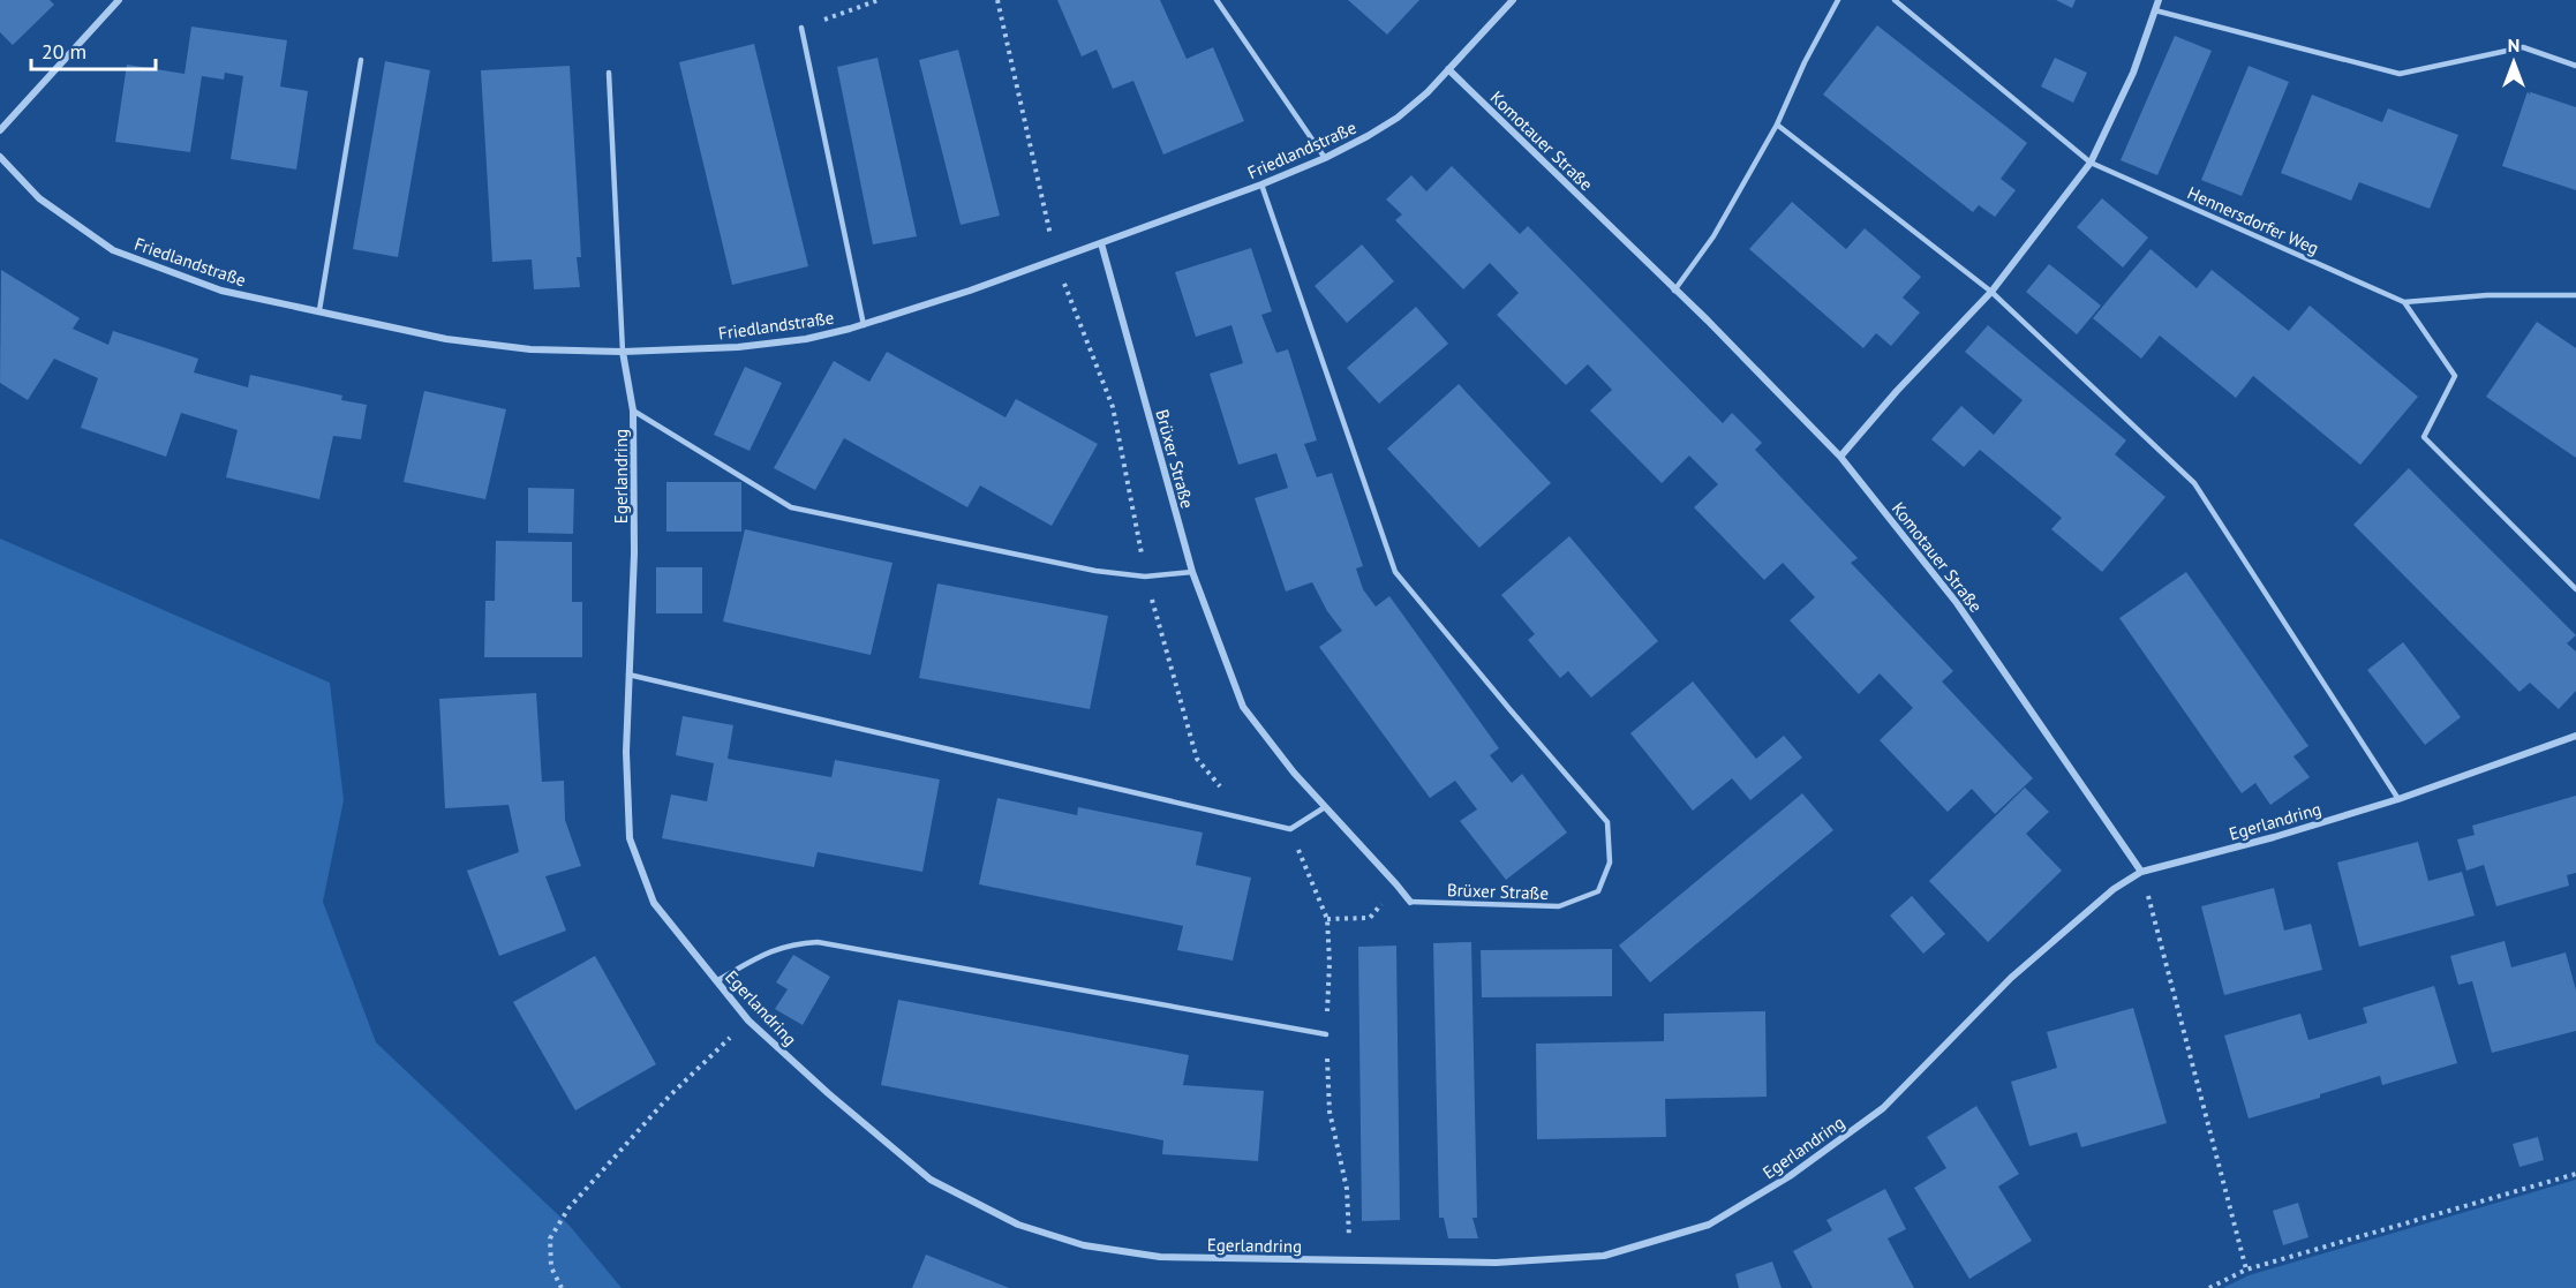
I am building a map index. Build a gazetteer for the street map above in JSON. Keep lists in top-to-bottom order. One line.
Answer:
{"streets":{"street":["Komotauer Straße","Friedlandstraße","Brüxer Straße","Egerlandring"],"lane":["Hennersdorfer Weg"]},"crossings":[["Komotauer Straße","Friedlandstraße"],["Komotauer Straße","Egerlandring"],["Friedlandstraße","Brüxer Straße"],["Friedlandstraße","Egerlandring"]],"scale_bar":"20 m","north":"top"}
